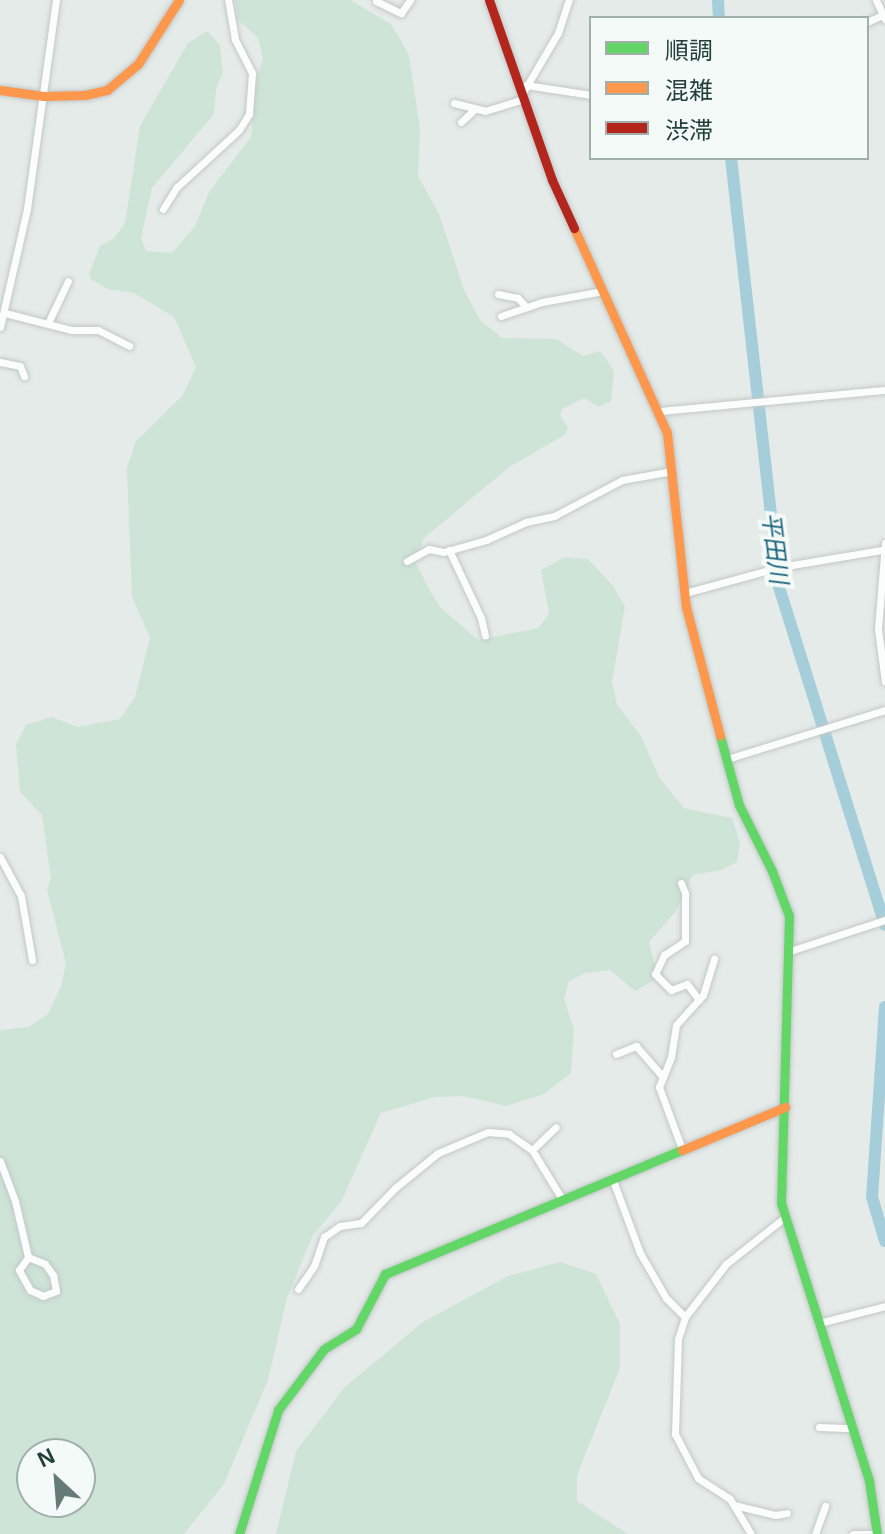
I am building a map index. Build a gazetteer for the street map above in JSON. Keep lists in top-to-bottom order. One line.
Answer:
{"water":["平田川"],"legend":["順調","混雑","渋滞"],"north":"top left"}
